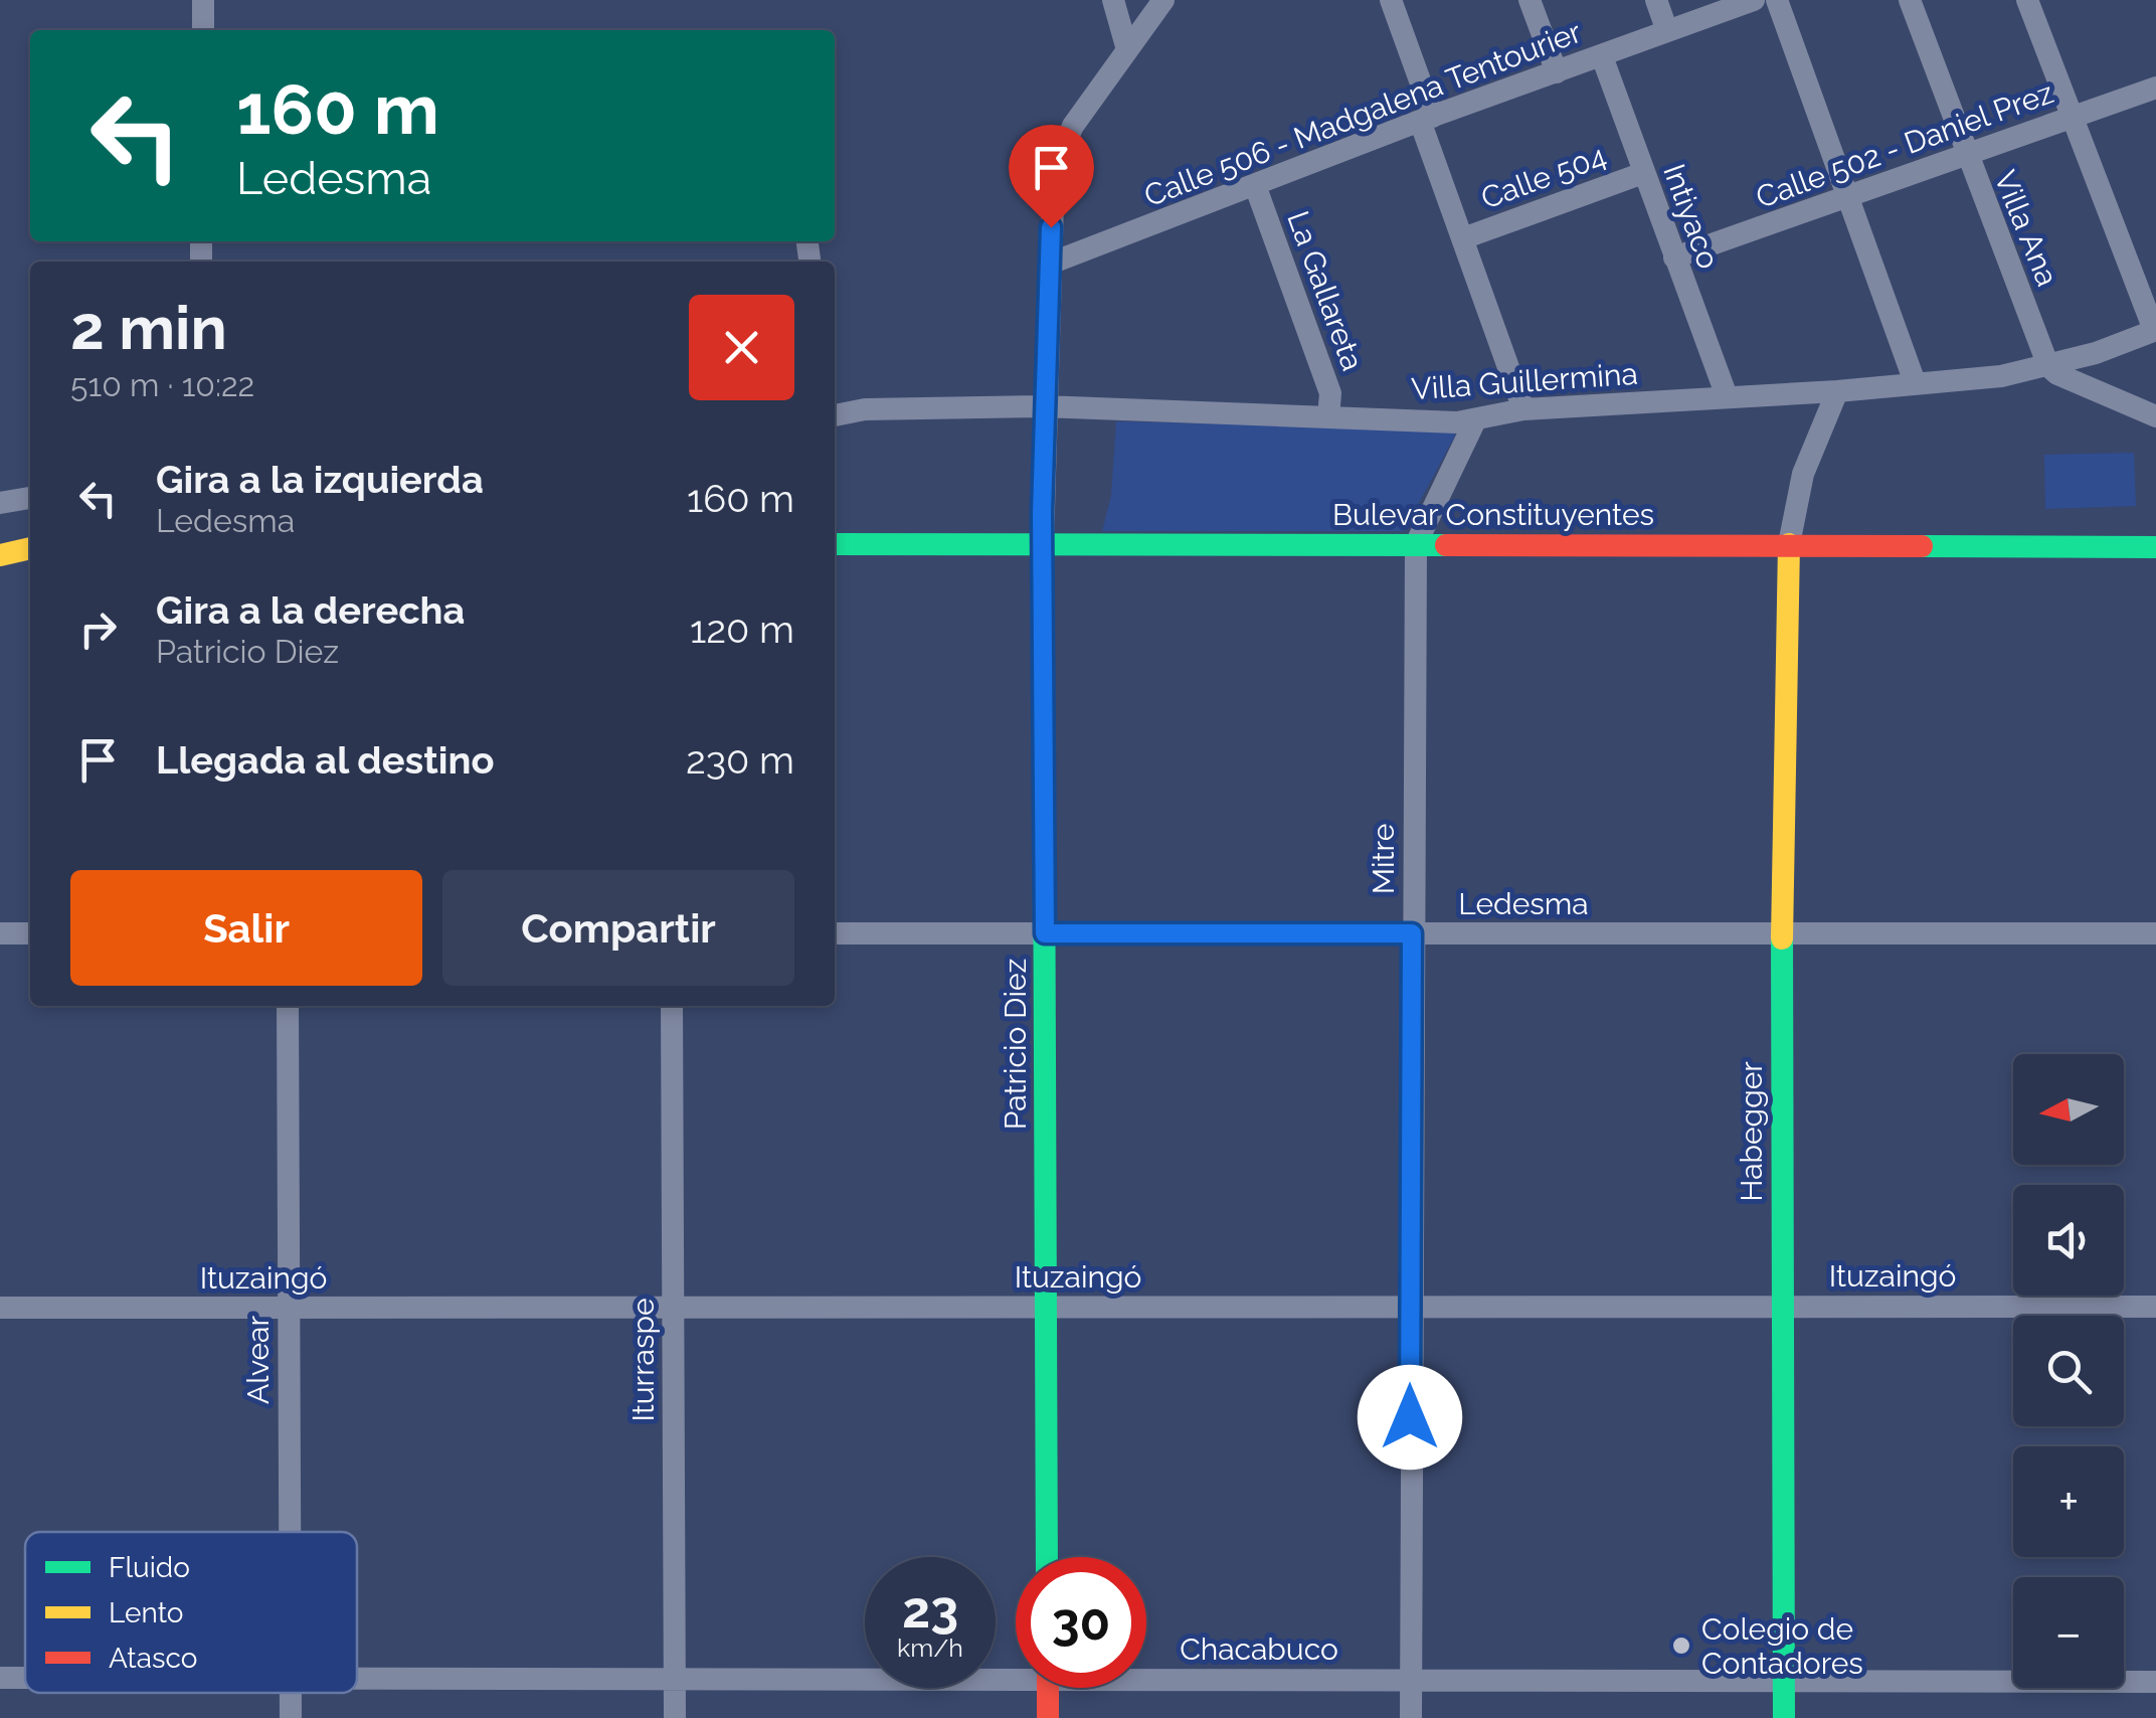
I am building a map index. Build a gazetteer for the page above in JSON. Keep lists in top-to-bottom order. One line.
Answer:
{"streets":{"street":["Calle 506 - Madgalena Tentourier","Calle 502 - Daniel Prez","Calle 504","Intiyaco","Villa Ana","La Gallareta","Villa Guillermina","Bulevar Constituyentes","Mitre","Ledesma","Patricio Diez","Habegger","Ituzaingó","Alvear","Iturraspe","Chacabuco"]},"crossings":[["Calle 506 - Madgalena Tentourier","Intiyaco"],["Calle 506 - Madgalena Tentourier","La Gallareta"],["Calle 506 - Madgalena Tentourier","Patricio Diez"],["Calle 502 - Daniel Prez","Intiyaco"],["Calle 502 - Daniel Prez","Villa Ana"],["Calle 504","Intiyaco"],["Intiyaco","Villa Guillermina"],["Villa Ana","Villa Guillermina"],["La Gallareta","Villa Guillermina"],["Villa Guillermina","Patricio Diez"],["Bulevar Constituyentes","Mitre"],["Bulevar Constituyentes","Patricio Diez"],["Bulevar Constituyentes","Habegger"],["Mitre","Ledesma"],["Mitre","Ituzaingó"],["Mitre","Chacabuco"],["Ledesma","Patricio Diez"],["Ledesma","Habegger"],["Patricio Diez","Ituzaingó"],["Habegger","Ituzaingó"],["Habegger","Chacabuco"],["Ituzaingó","Alvear"],["Ituzaingó","Iturraspe"],["Iturraspe","Chacabuco"]],"places":["Colegio de Contadores"],"legend":["Fluido","Lento","Atasco"],"north":"left","page":{"turn":["160 m","Ledesma"],"heading":["2 min","510 m · 10:22"],"list":[{"name":"Gira a la izquierda","note":"Ledesma","value":"160 m"},{"name":"Gira a la derecha","note":"Patricio Diez","value":"120 m"},{"name":"Llegada al destino","value":"230 m"}],"buttons":["Salir","Compartir"],"map_buttons":["+","−"],"speed":"23 km/h","limit":"30"}}
